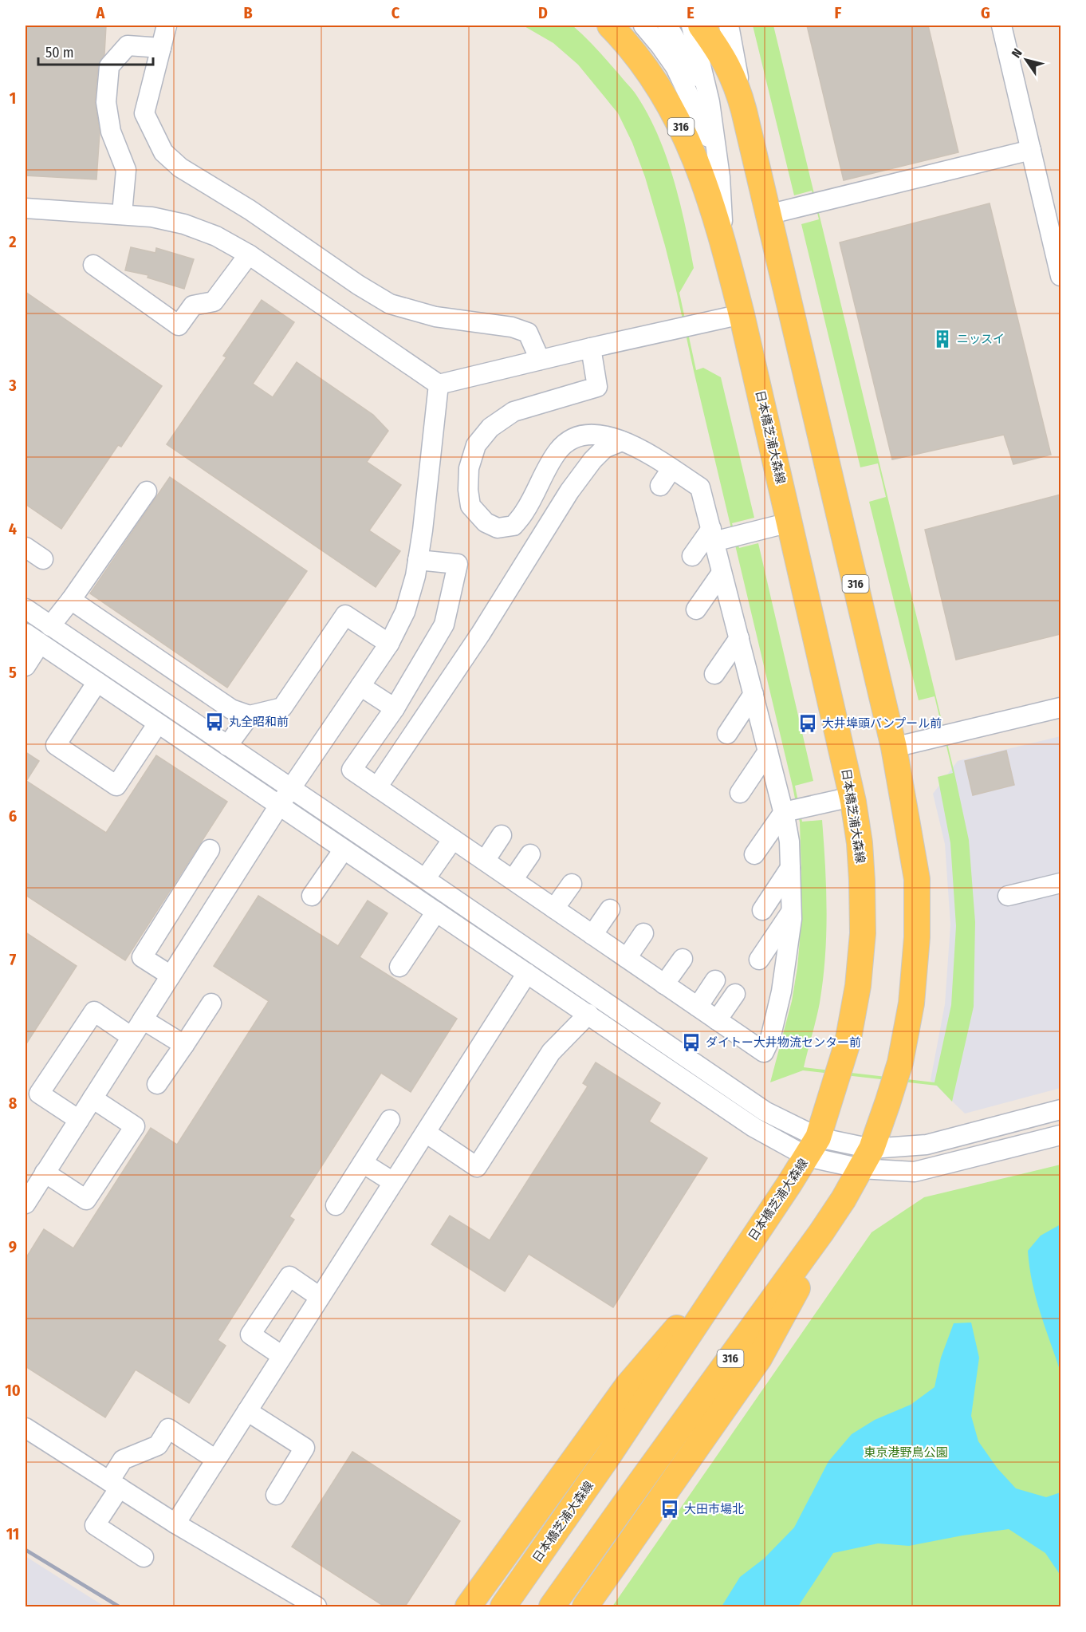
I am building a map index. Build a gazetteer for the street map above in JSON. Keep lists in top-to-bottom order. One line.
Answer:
{"streets":{"main road":["316","日本橋芝浦大森線"]},"parks":["東京港野鳥公園"],"places":{"building":["ニッスイ"],"bus stop":["丸全昭和前","大井埠頭バンプール前","ダイトー大井物流センター前","大田市場北"]},"scale_bar":"50 m","north":"top left","grid":{"columns":["A","B","C","D","E","F","G"],"rows":["1","2","3","4","5","6","7","8","9","10","11"]}}
